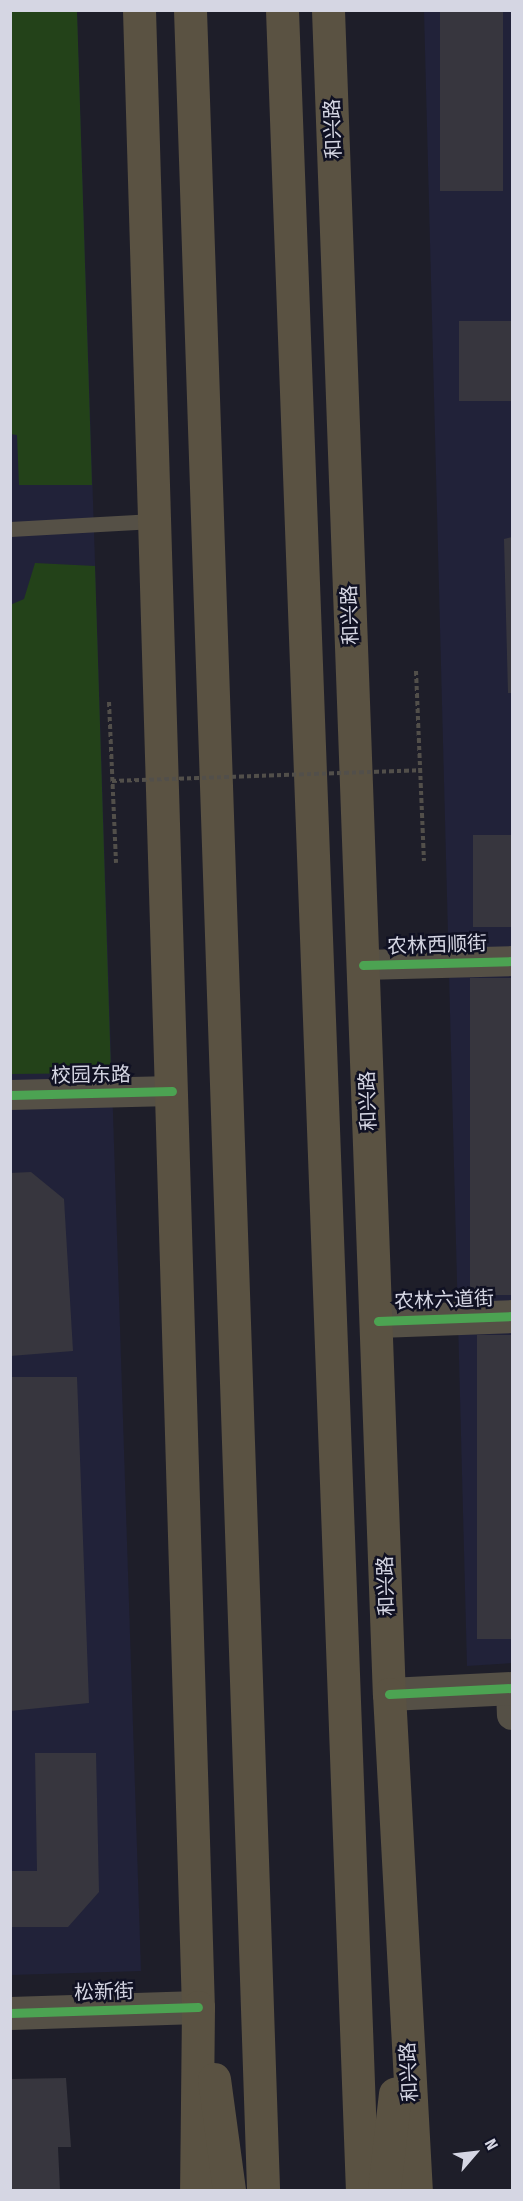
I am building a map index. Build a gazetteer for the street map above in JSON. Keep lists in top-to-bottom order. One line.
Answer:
{"streets":{"highway":["和兴路"],"street":["农林西顺街","校园东路","农林六道街","松新街"]},"crossings":[["和兴路","农林西顺街"],["和兴路","农林六道街"]],"north":"top right"}
